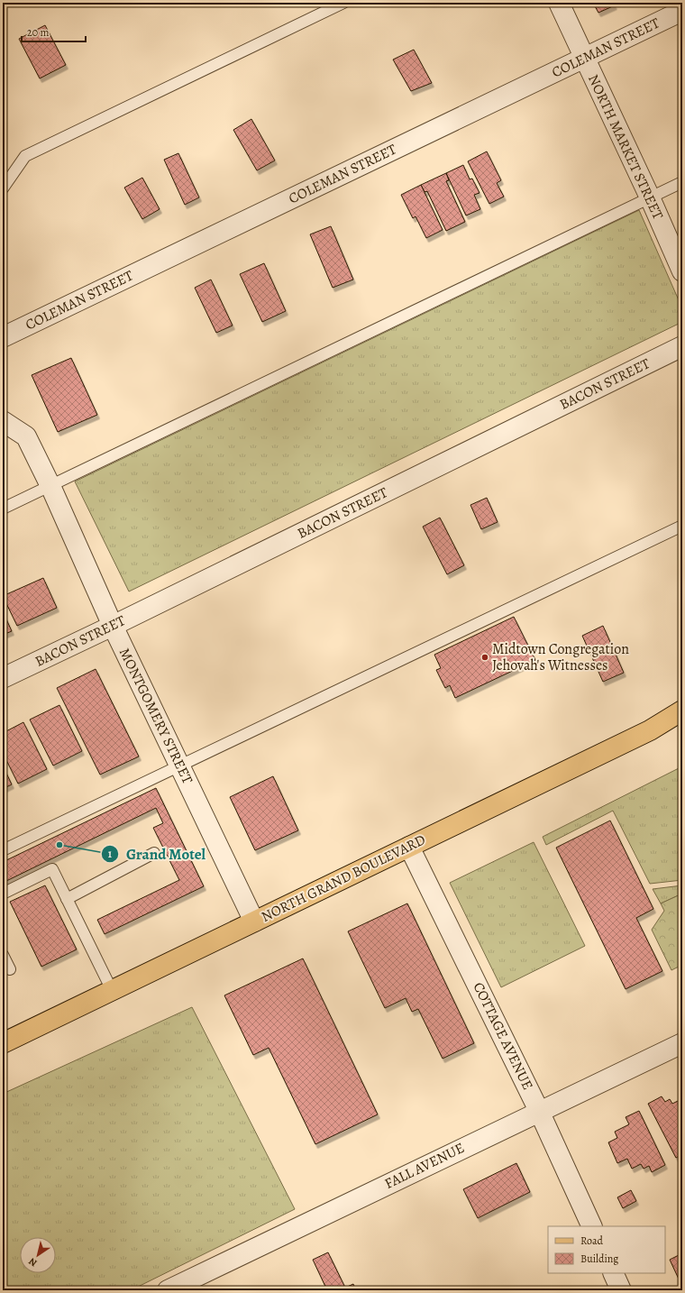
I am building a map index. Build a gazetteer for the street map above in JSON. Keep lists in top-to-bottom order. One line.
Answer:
{"streets":{"main road":["NORTH GRAND BOULEVARD"],"street":["COLEMAN STREET","NORTH MARKET STREET","BACON STREET","MONTGOMERY STREET","COTTAGE AVENUE","FALL AVENUE"]},"crossings":[["COLEMAN STREET","NORTH MARKET STREET"],["BACON STREET","MONTGOMERY STREET"],["MONTGOMERY STREET","NORTH GRAND BOULEVARD"],["NORTH GRAND BOULEVARD","COTTAGE AVENUE"],["COTTAGE AVENUE","FALL AVENUE"]],"places":["Midtown Congregation Jehovah's Witnesses","Grand Motel"],"legend":["Road","Building"],"scale_bar":"20 m","north":"bottom left"}
